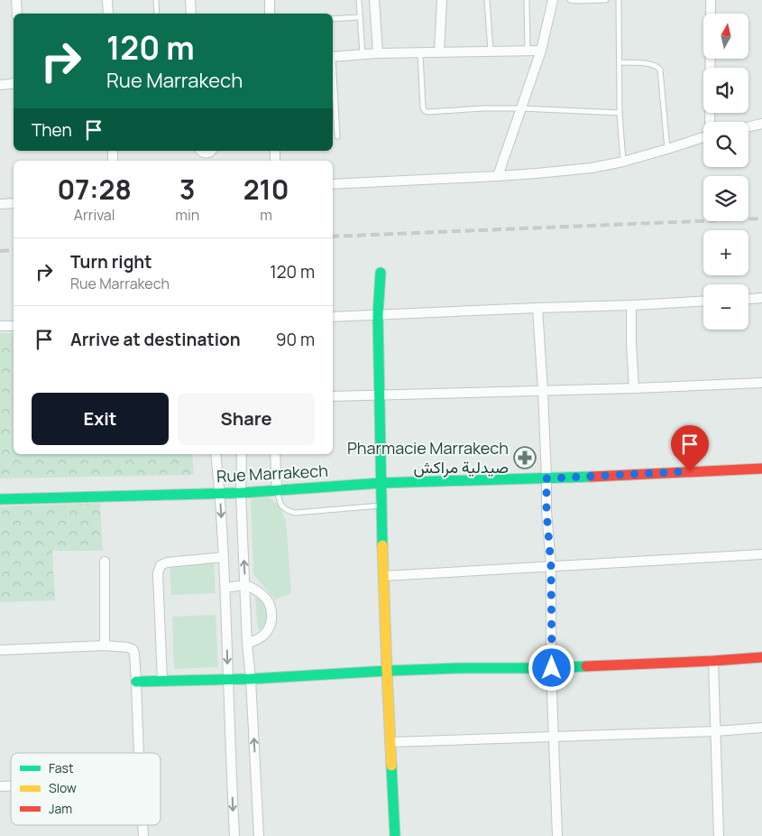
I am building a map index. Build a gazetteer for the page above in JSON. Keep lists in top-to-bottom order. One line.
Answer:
{"streets":{"street":["Rue Marrakech"]},"places":{"pharmacy":["Pharmacie Marrakech صيدلية مراكش"]},"legend":["Fast","Slow","Jam"],"north":"top","page":{"map_buttons":["+","−"],"turn":["120 m","Rue Marrakech"],"then":"Then","eta":["07:28","Arrival","3","min","210","m"],"list":[{"name":"Turn right","note":"Rue Marrakech","value":"120 m"},{"name":"Arrive at destination","value":"90 m"}],"buttons":["Exit","Share"]}}
